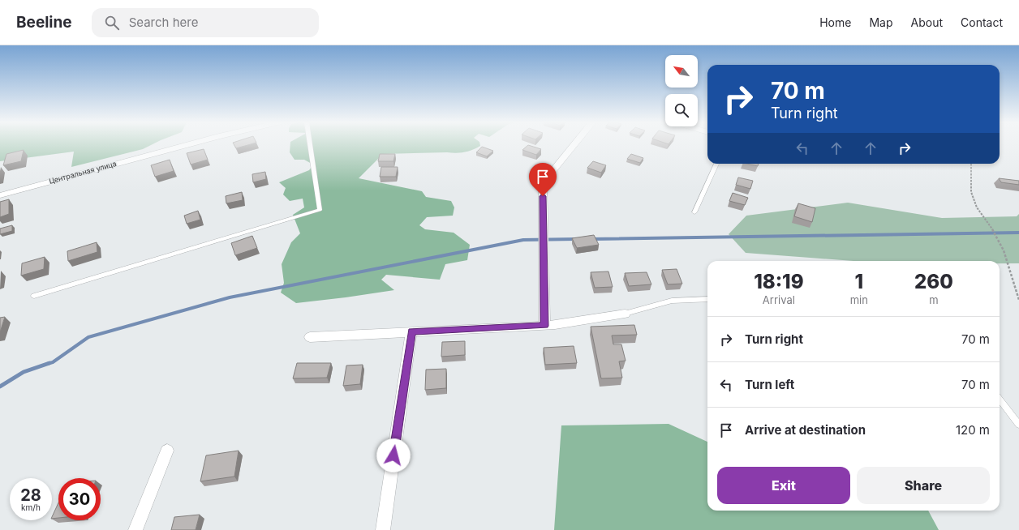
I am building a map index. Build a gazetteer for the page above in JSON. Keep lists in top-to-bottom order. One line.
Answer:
{"streets":{"street":["Центральная улица"]},"north":"top left","page":{"header":"Beeline","search":"Search here","nav":["Home","Map","About","Contact"],"turn":["70 m","Turn right"],"eta":["18:19","Arrival","1","min","260","m"],"list":[{"name":"Turn right","value":"70 m"},{"name":"Turn left","value":"70 m"},{"name":"Arrive at destination","value":"120 m"}],"buttons":["Exit","Share"],"speed":"28 km/h","limit":"30"}}
